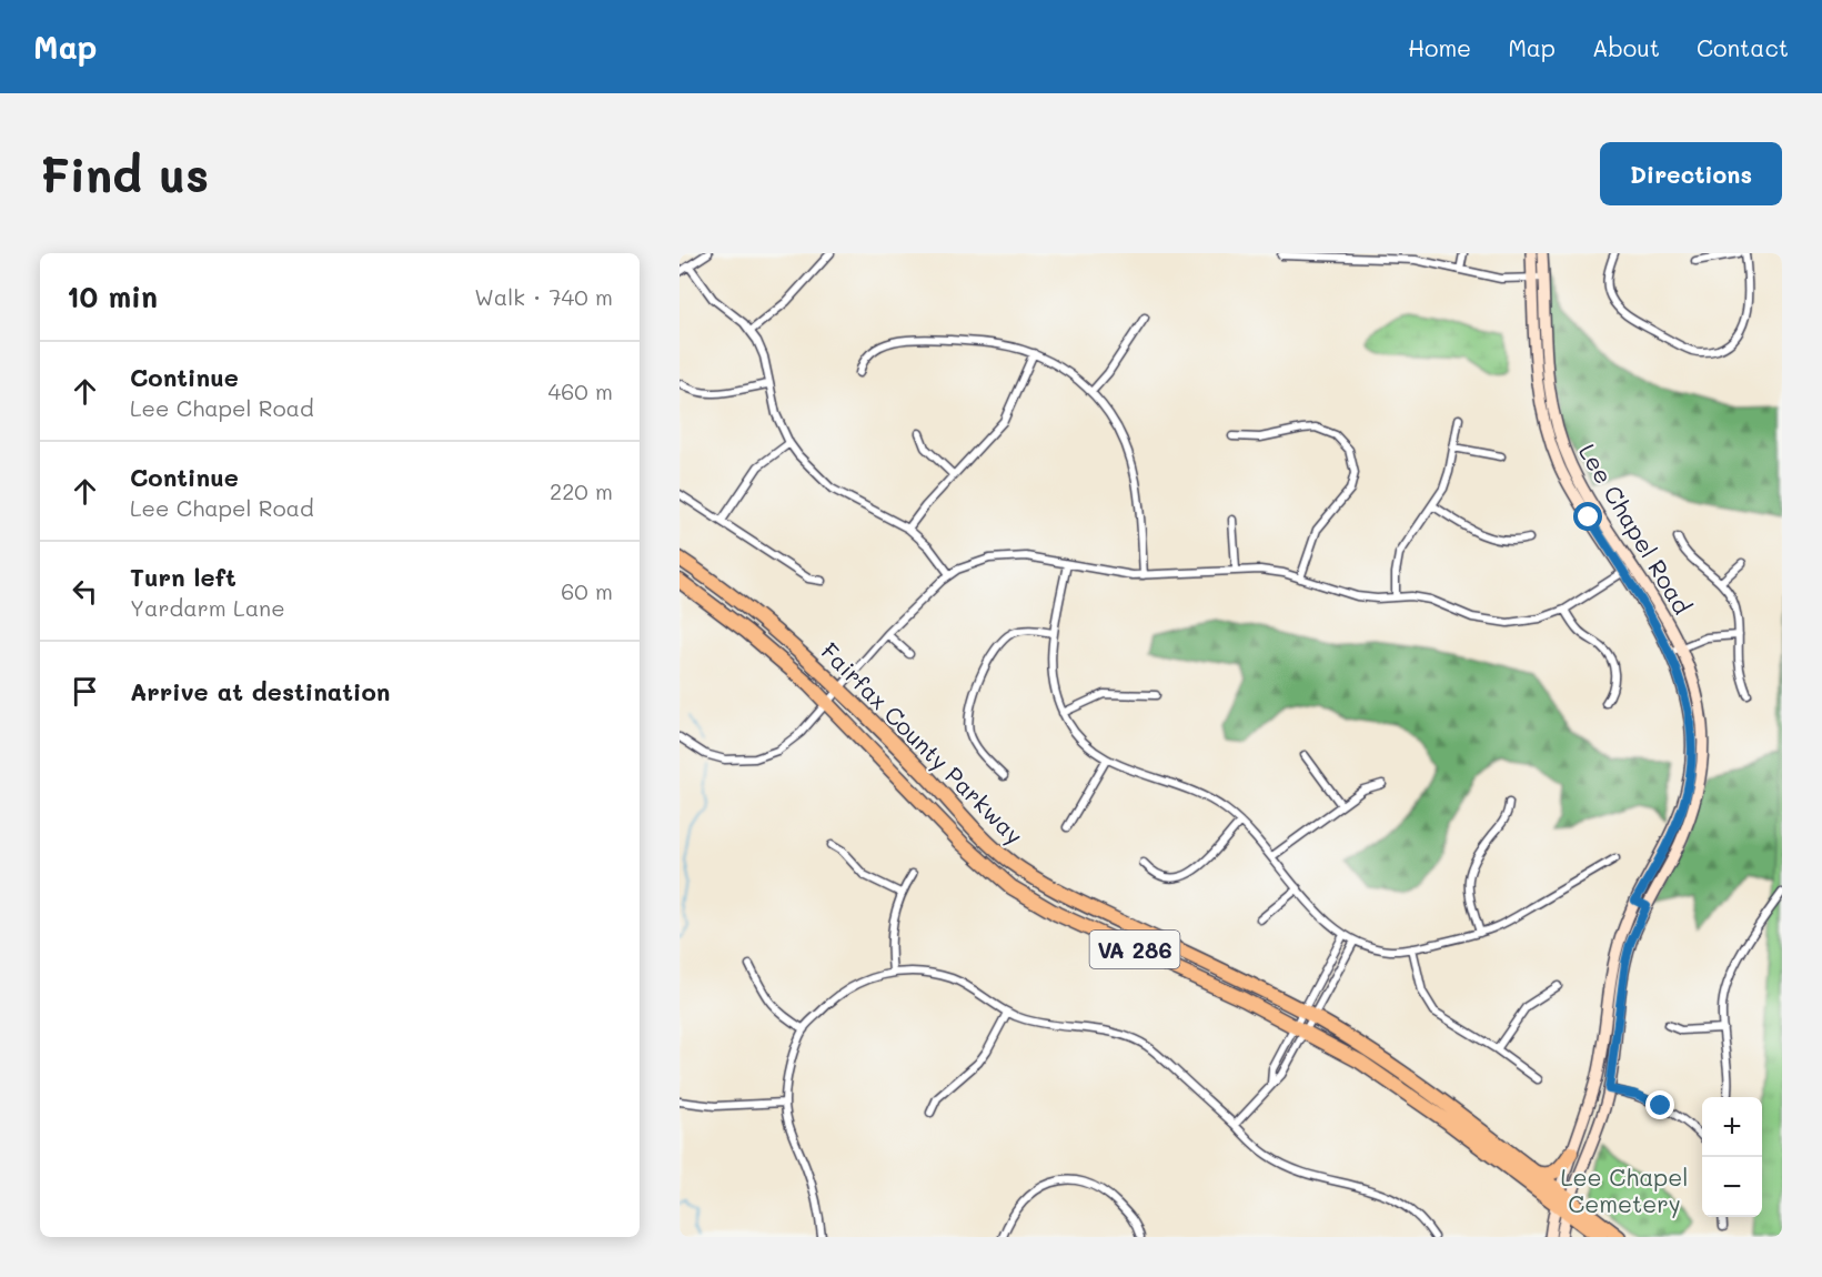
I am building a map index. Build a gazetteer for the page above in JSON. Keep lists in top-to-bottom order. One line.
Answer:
{"streets":{"highway":["Fairfax County Parkway","VA 286"],"main road":["Lee Chapel Road"]},"crossings":[["Lee Chapel Road","Fairfax County Parkway"]],"parks":["Lee Chapel Cemetery"],"page":{"header":"Map","nav":["Home","Map","About","Contact"],"buttons":"Directions","title":"Find us","heading":["10 min","Walk · 740 m"],"list":[["Continue","Lee Chapel Road","460 m"],["Continue","Lee Chapel Road","220 m"],["Turn left","Yardarm Lane","60 m"],"Arrive at destination"],"map_buttons":["+","−"]}}
